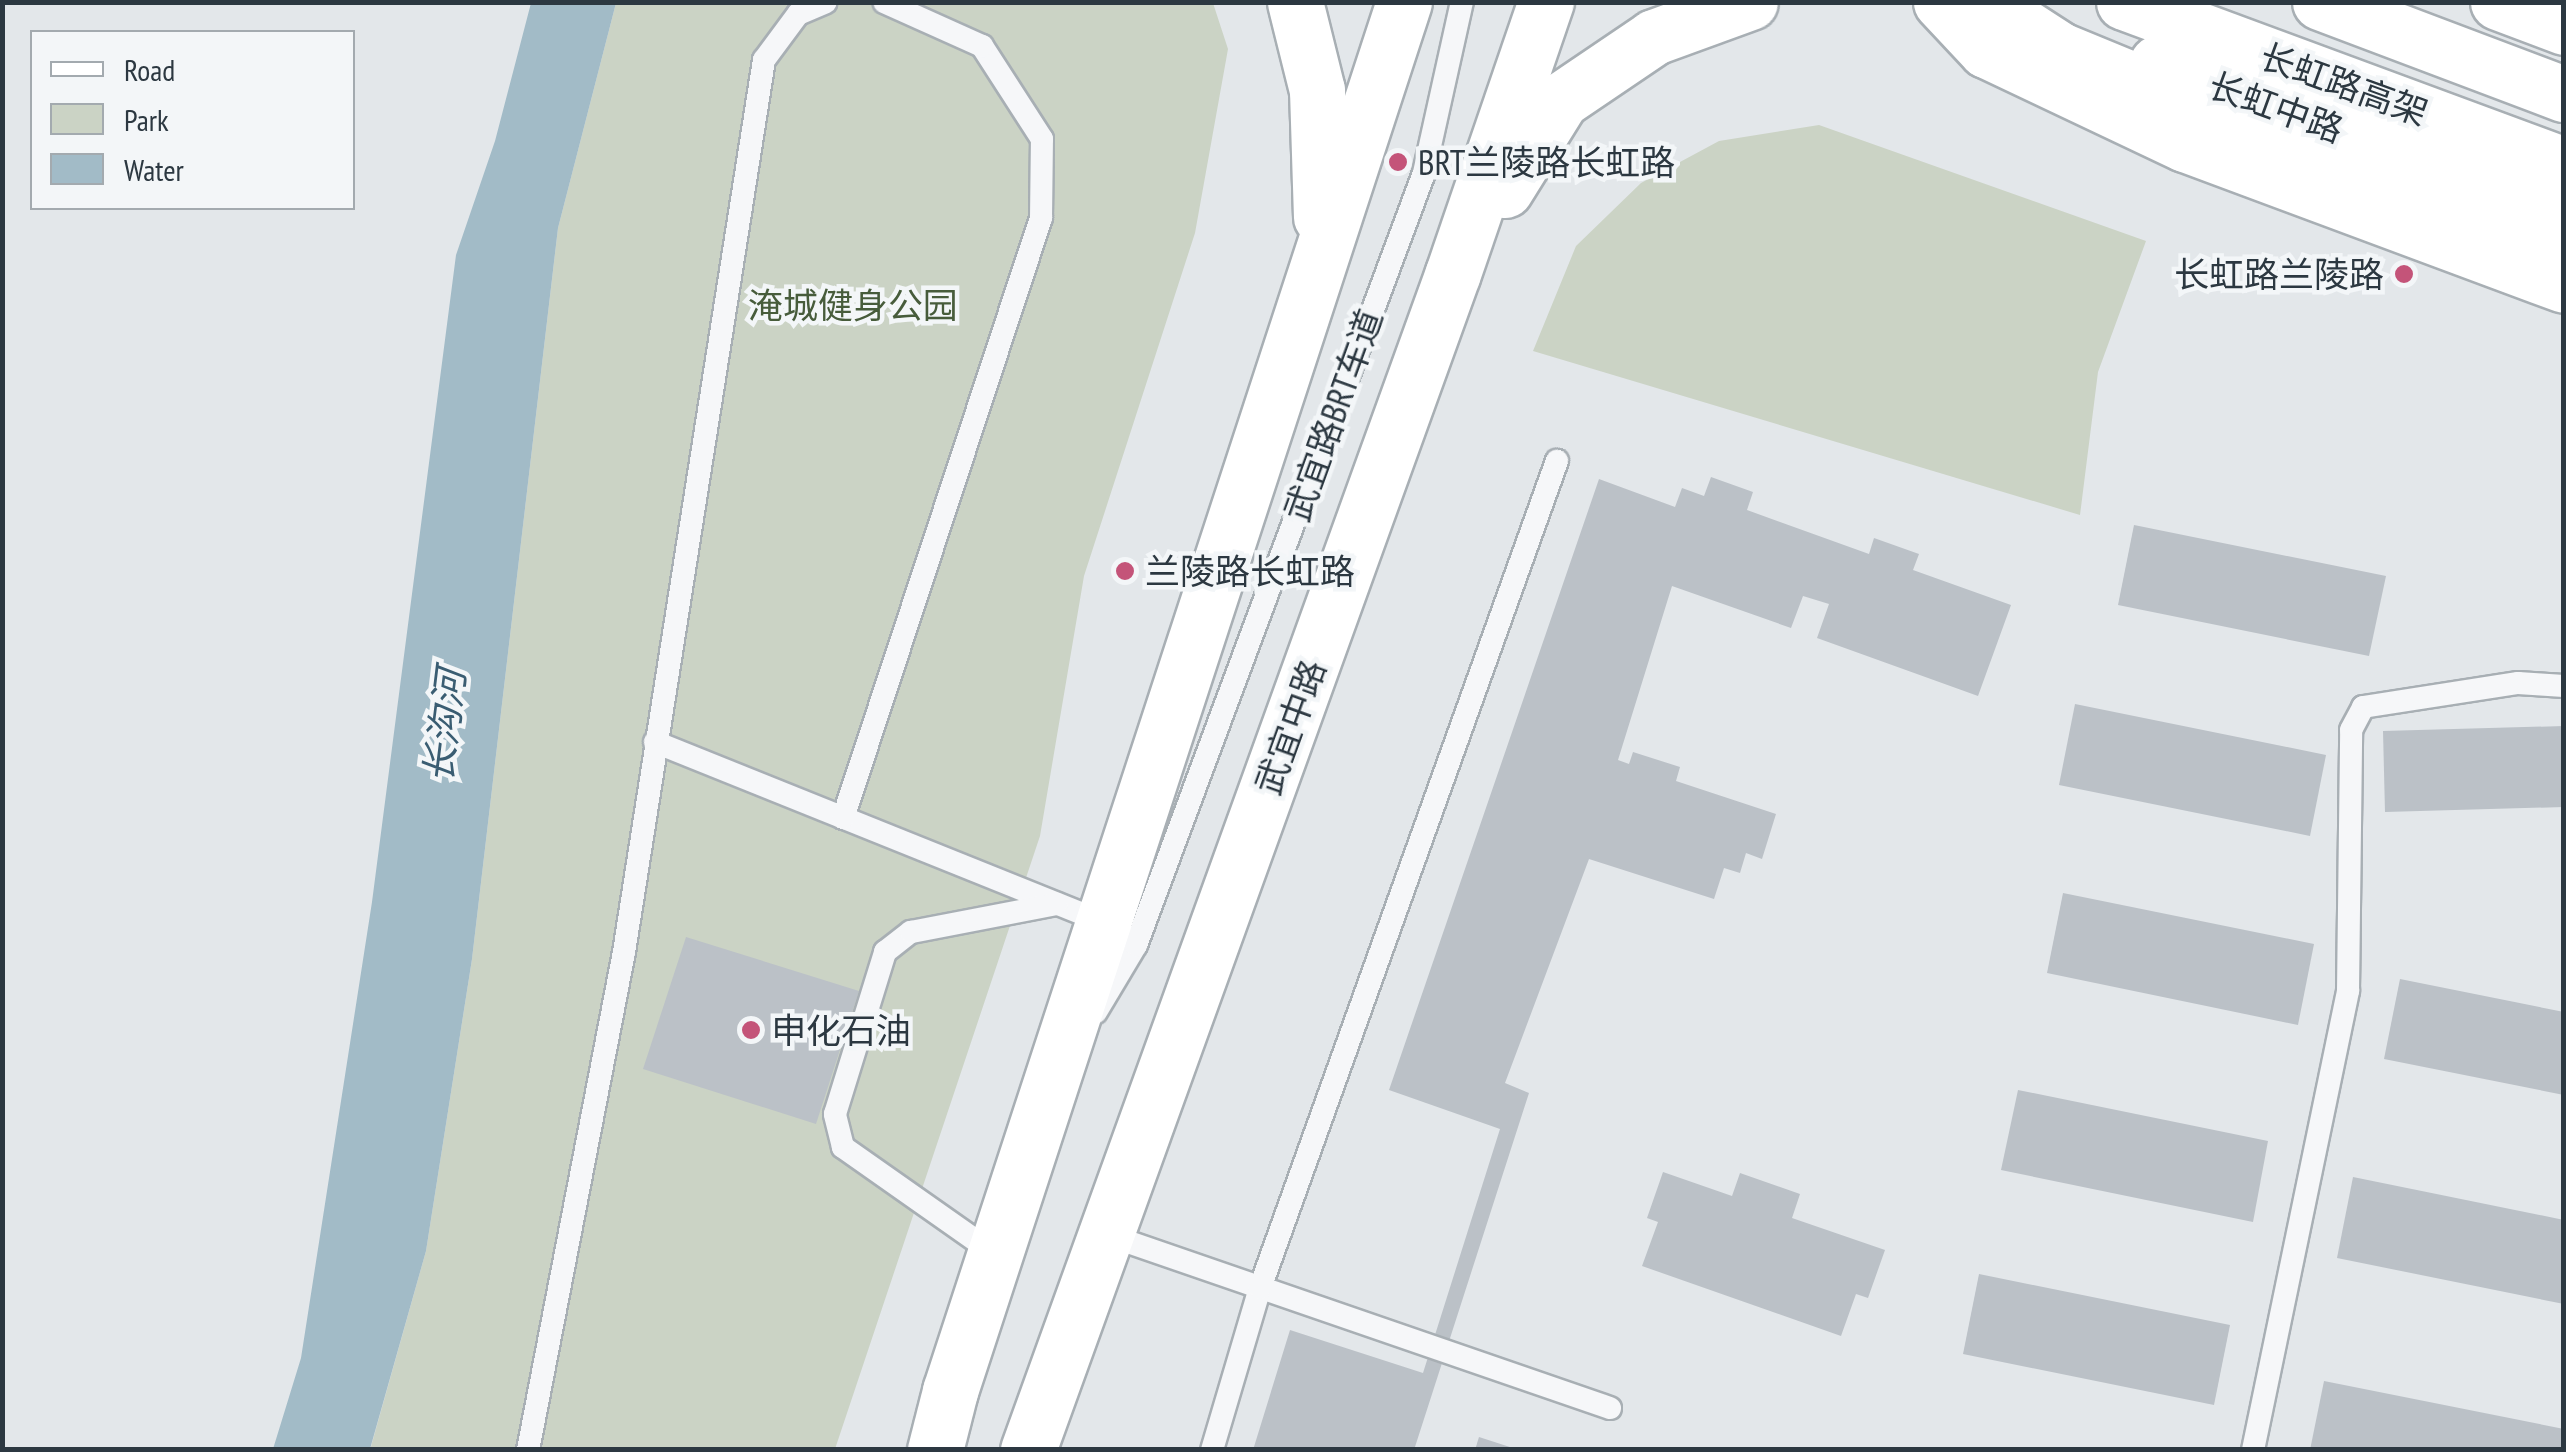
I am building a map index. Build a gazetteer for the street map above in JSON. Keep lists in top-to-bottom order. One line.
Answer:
{"streets":{"main road":["长虹路高架","长虹中路","武宜中路"],"lane":["武宜路BRT车道"]},"water":["长沟河"],"parks":["淹城健身公园"],"places":["BRT兰陵路长虹路","长虹路兰陵路","兰陵路长虹路","申化石油"],"legend":["Road","Park","Water"]}
